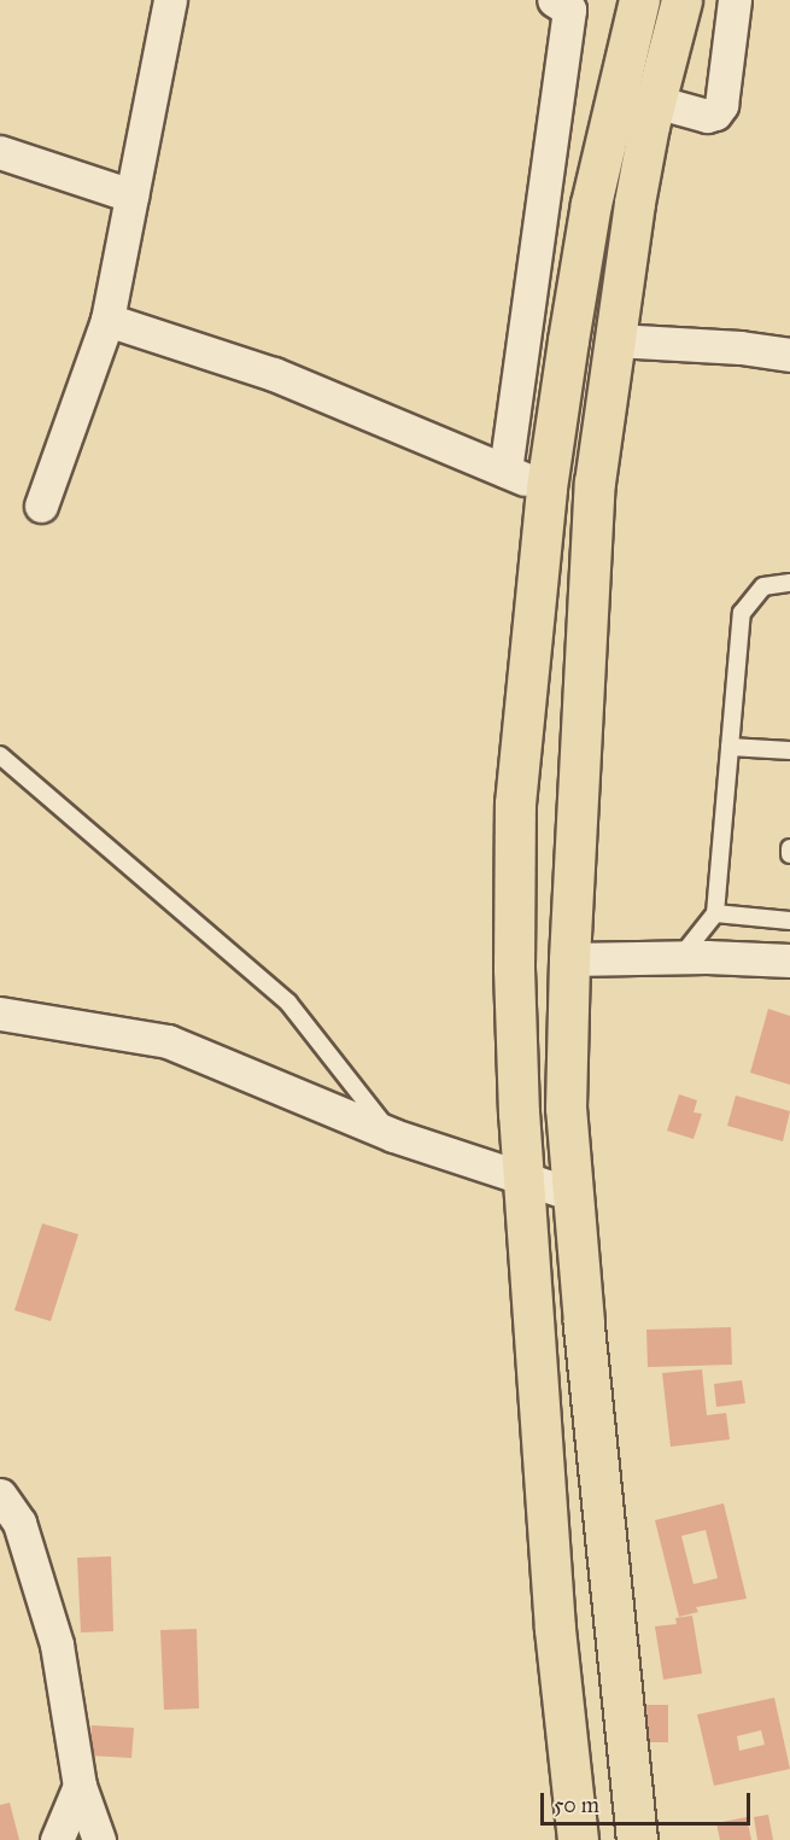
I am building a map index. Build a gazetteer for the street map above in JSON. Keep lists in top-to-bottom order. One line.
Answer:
{"scale_bar":"50 m"}
